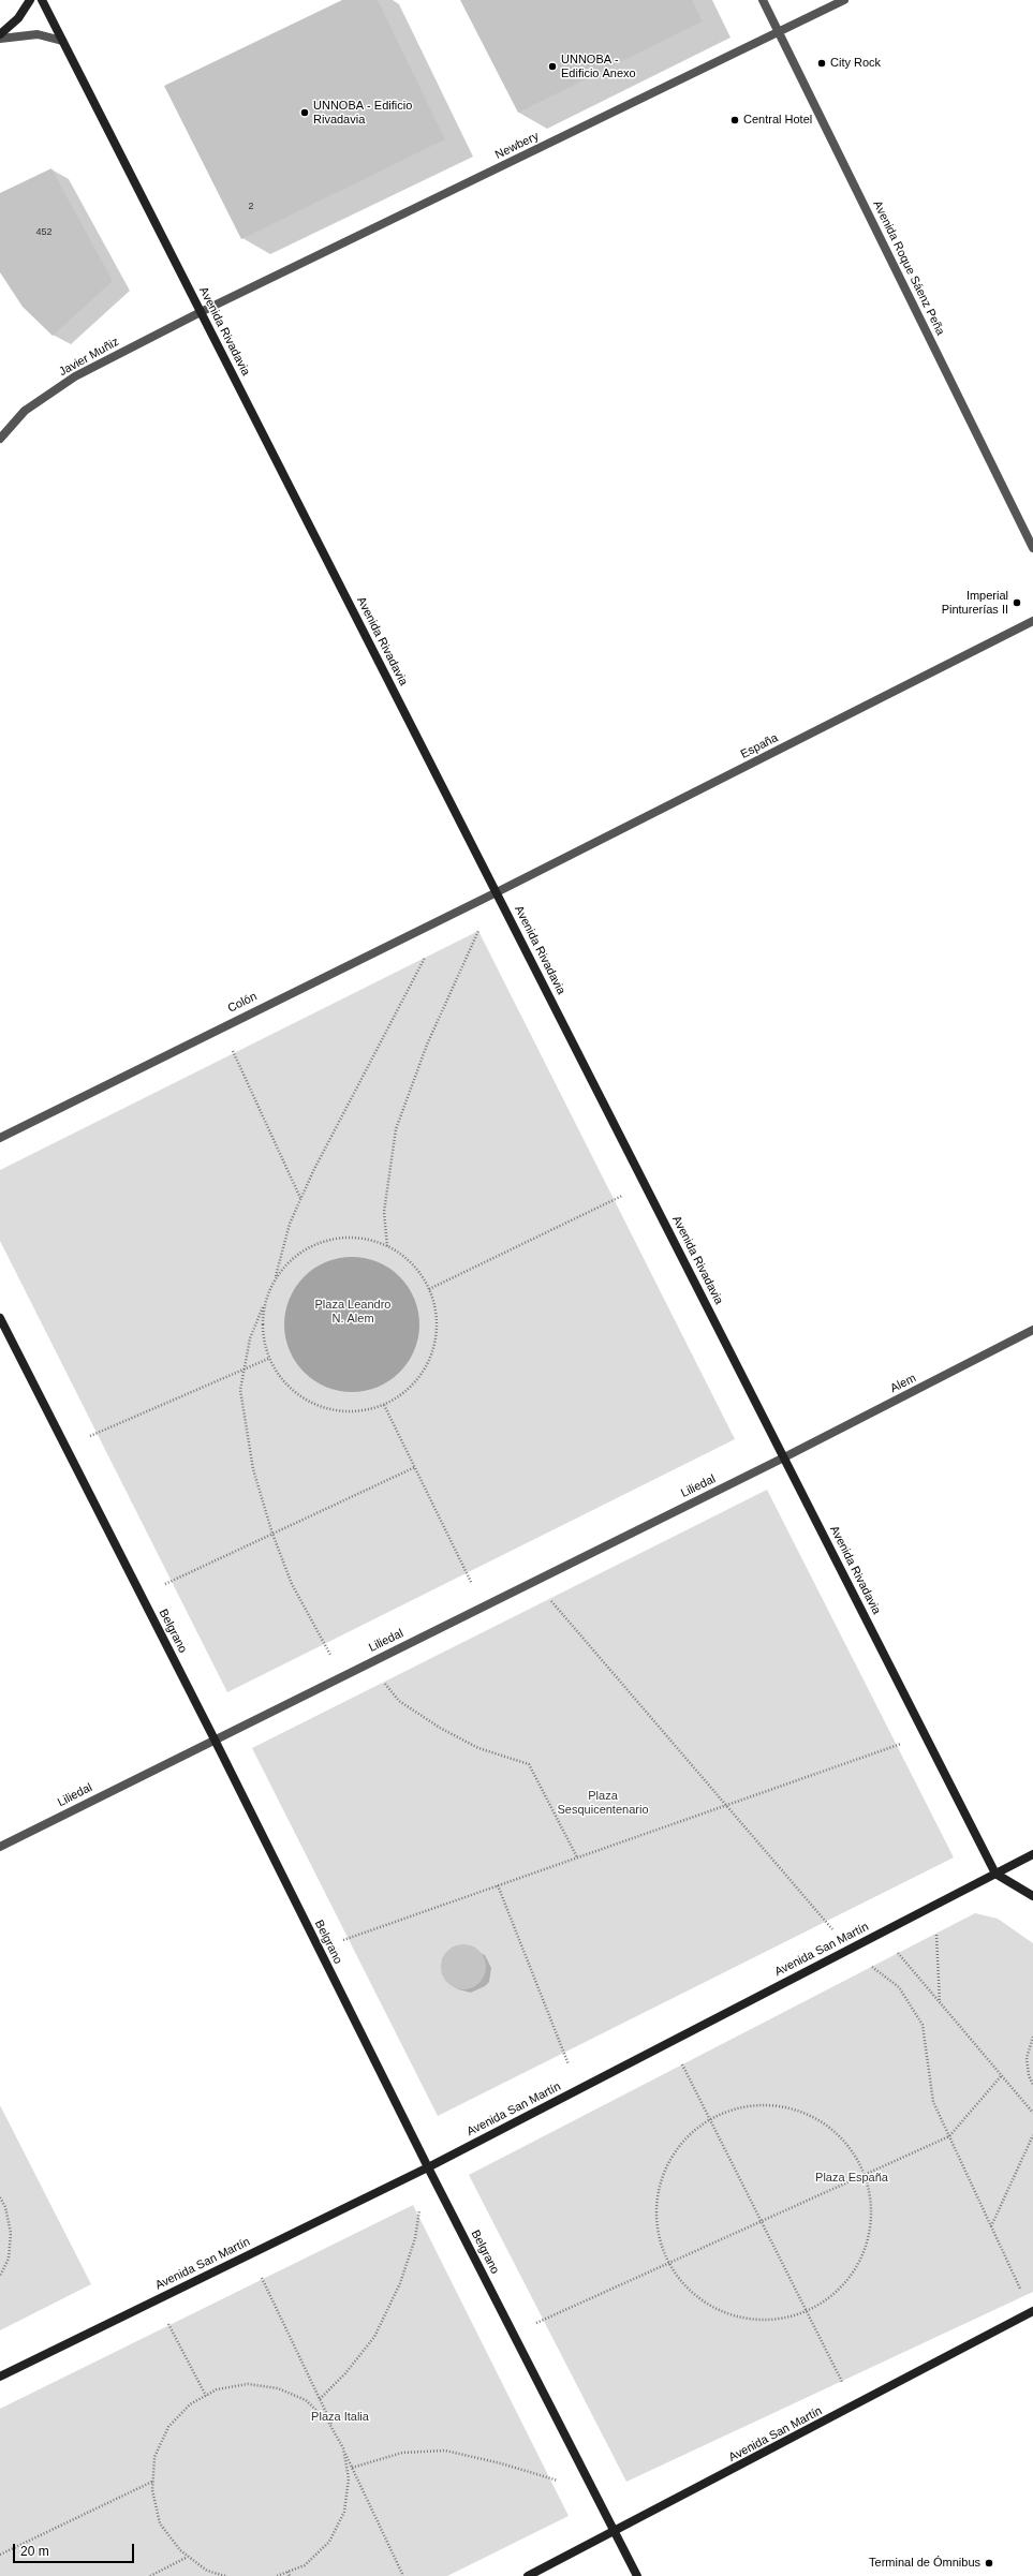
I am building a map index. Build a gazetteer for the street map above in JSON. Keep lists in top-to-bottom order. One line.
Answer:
{"streets":{"main road":["Avenida Rivadavia","Belgrano","Avenida San Martín"],"street":["Newbery","Avenida Roque Sáenz Peña","Javier Muñiz","España","Colón","Alem","Liliedal"]},"crossings":[["Newbery","Avenida Roque Sáenz Peña"],["Newbery","Avenida Rivadavia"],["Newbery","Javier Muñiz"],["Avenida Rivadavia","Javier Muñiz"],["Avenida Rivadavia","España"],["Avenida Rivadavia","Colón"],["Avenida Rivadavia","Alem"],["Avenida Rivadavia","Liliedal"],["Avenida Rivadavia","Avenida San Martín"],["España","Colón"],["Alem","Liliedal"],["Liliedal","Belgrano"],["Belgrano","Avenida San Martín"]],"parks":["Plaza Leandro N. Alem","Plaza Sesquicentenario","Plaza España","Plaza Italia"],"places":["City Rock","UNNOBA - Edificio Anexo","UNNOBA - Edificio Rivadavia","Central Hotel","Imperial Pinturerías II","Terminal de Ómnibus"],"house_numbers":["2","452"],"scale_bar":"20 m"}
